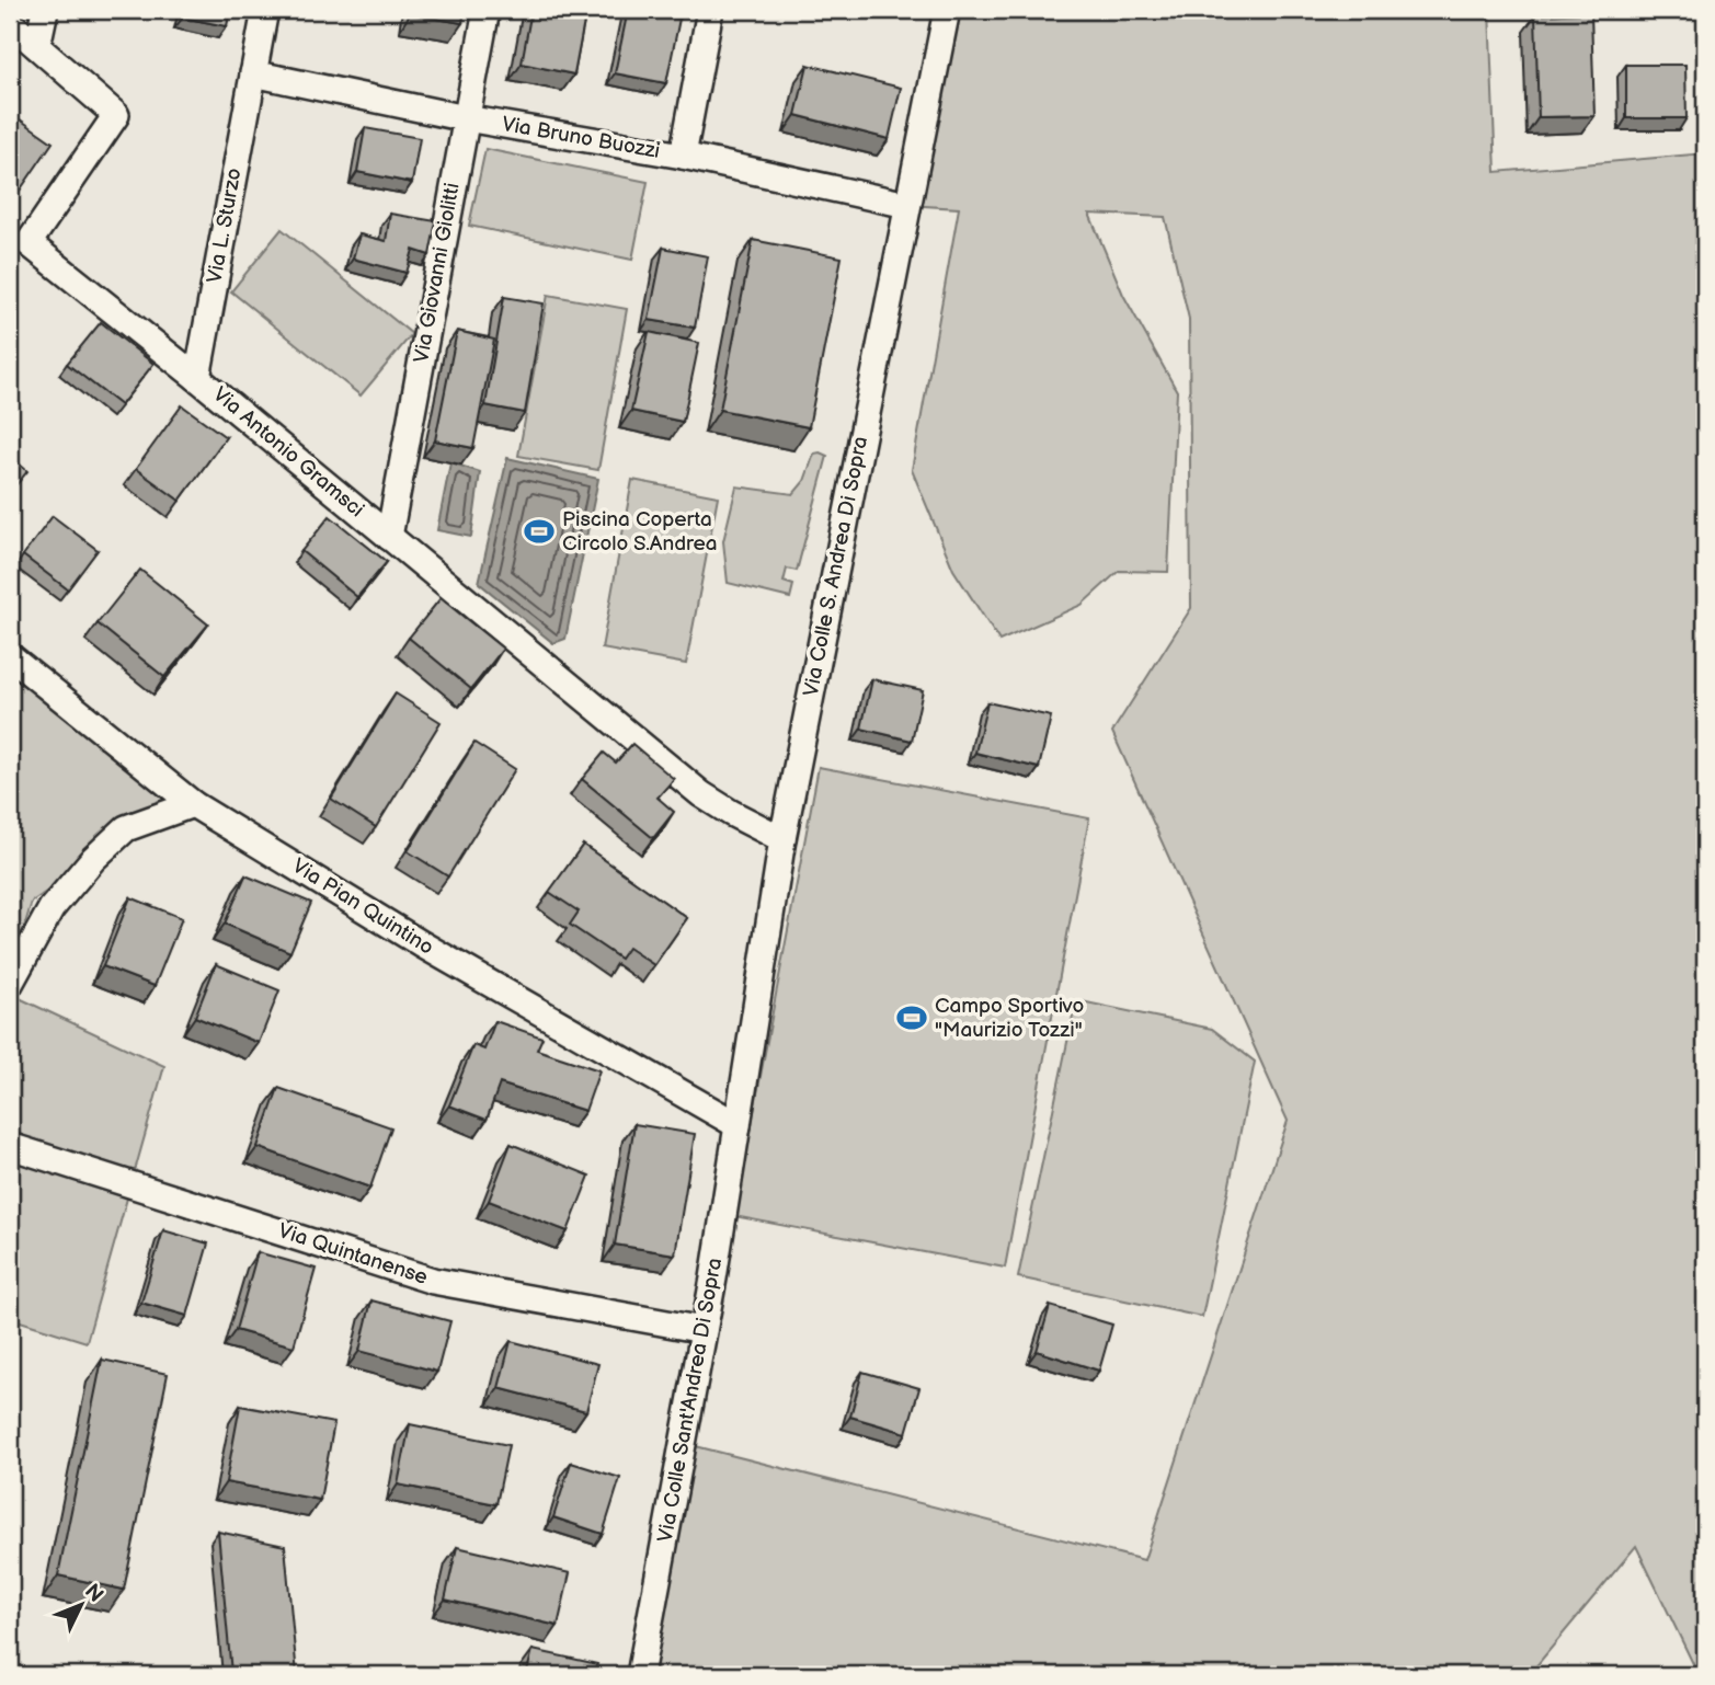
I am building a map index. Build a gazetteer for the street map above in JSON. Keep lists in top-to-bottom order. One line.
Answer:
{"streets":{"street":["Via Bruno Buozzi","Via L. Sturzo","Via Giovanni Giolitti","Via Antonio Gramsci","Via Colle S. Andrea Di Sopra","Via Pian Quintino","Via Quintanense","Via Colle Sant'Andrea Di Sopra"]},"crossings":[["Via Bruno Buozzi","Via L. Sturzo"],["Via Bruno Buozzi","Via Giovanni Giolitti"],["Via Bruno Buozzi","Via Colle S. Andrea Di Sopra"],["Via L. Sturzo","Via Antonio Gramsci"],["Via Giovanni Giolitti","Via Antonio Gramsci"],["Via Antonio Gramsci","Via Colle S. Andrea Di Sopra"],["Via Colle S. Andrea Di Sopra","Via Pian Quintino"],["Via Colle S. Andrea Di Sopra","Via Colle Sant'Andrea Di Sopra"],["Via Pian Quintino","Via Colle Sant'Andrea Di Sopra"],["Via Quintanense","Via Colle Sant'Andrea Di Sopra"]],"places":{"sports":["Piscina Coperta Circolo S.Andrea","Campo Sportivo \"Maurizio Tozzi\""]},"north":"top right"}
